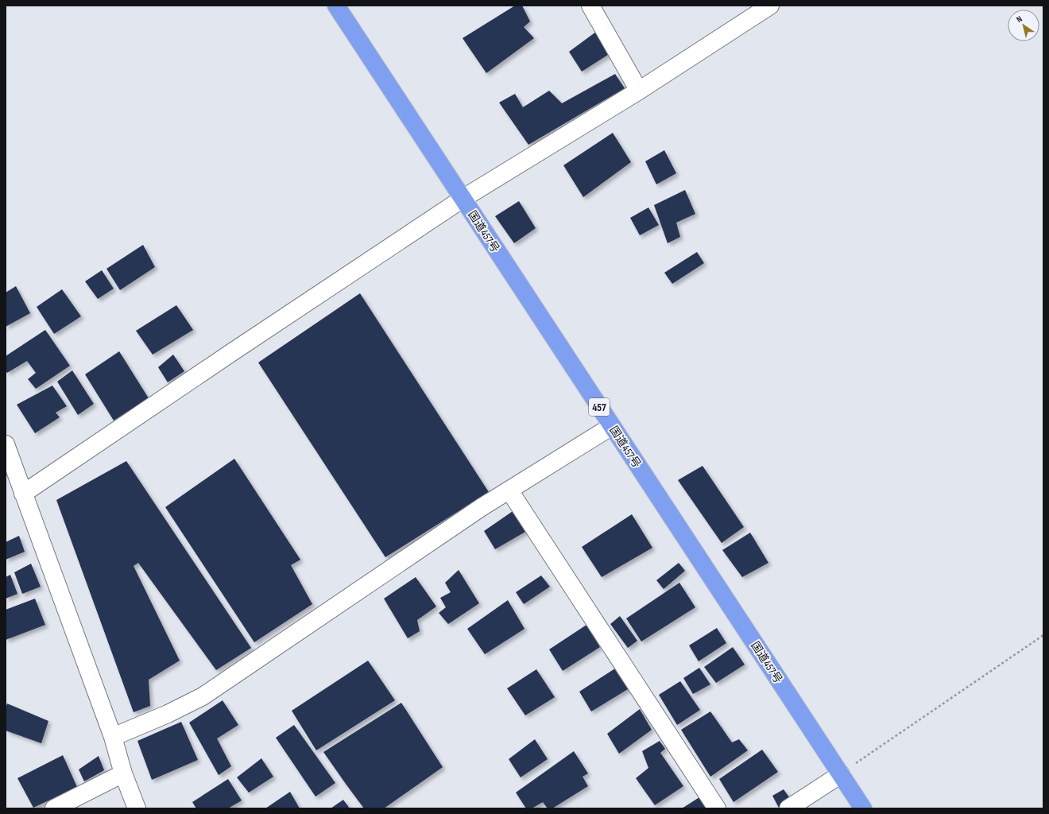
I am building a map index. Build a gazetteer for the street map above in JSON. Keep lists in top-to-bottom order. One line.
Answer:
{"streets":{"highway":["国道457号","457"]},"north":"top left"}
